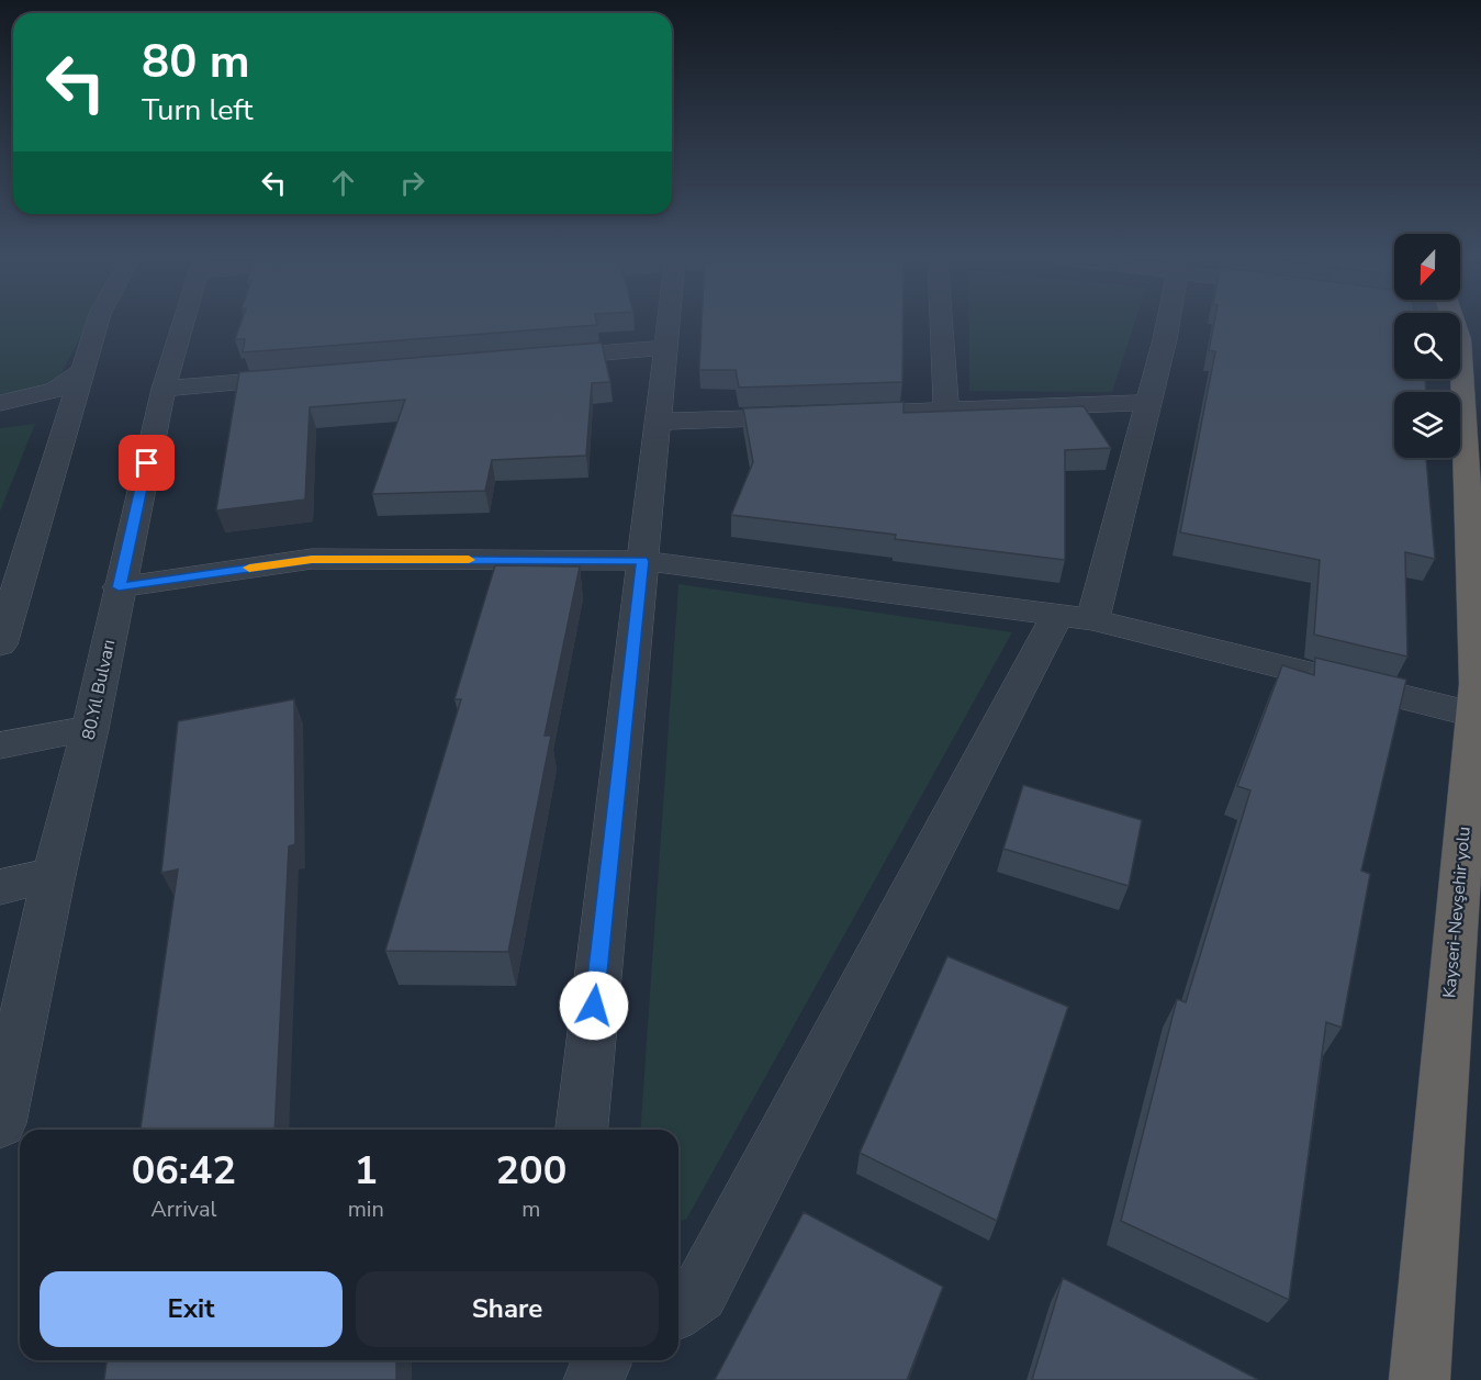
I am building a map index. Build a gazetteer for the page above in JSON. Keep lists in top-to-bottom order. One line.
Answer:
{"streets":{"highway":["Kayseri-Nevşehir yolu"],"street":["80.Yıl Bulvarı"]},"north":"bottom","page":{"turn":["80 m","Turn left"],"eta":["06:42","Arrival","1","min","200","m"],"buttons":["Exit","Share"]}}
